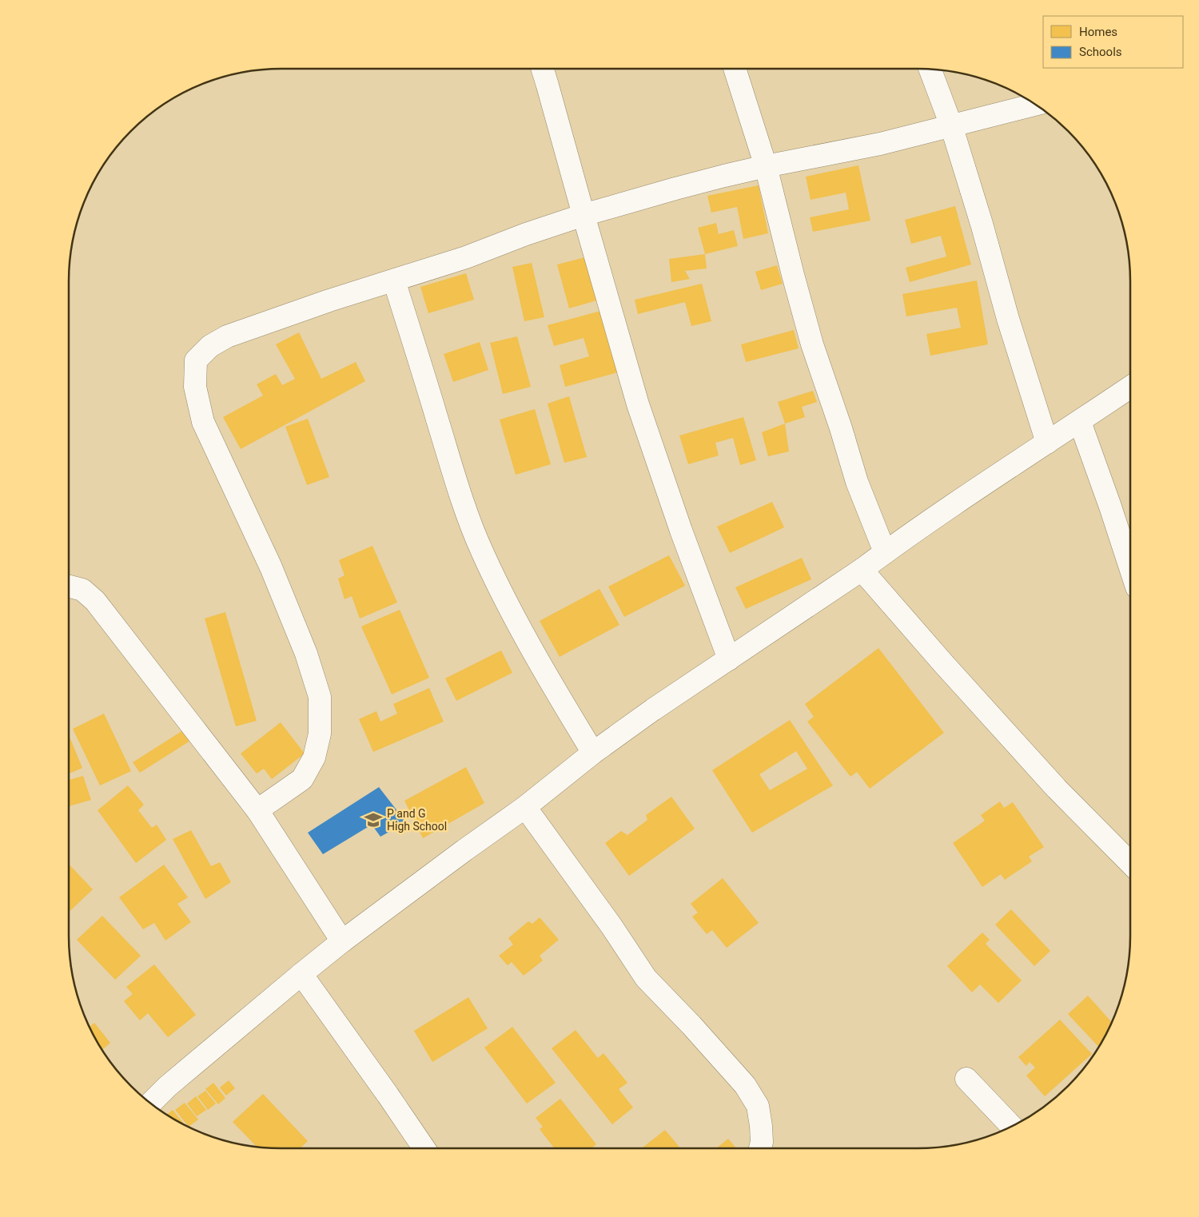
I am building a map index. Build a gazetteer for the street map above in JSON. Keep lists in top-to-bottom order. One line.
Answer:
{"places":{"school or university":["P and G High School"]},"legend":["Homes","Schools"]}
